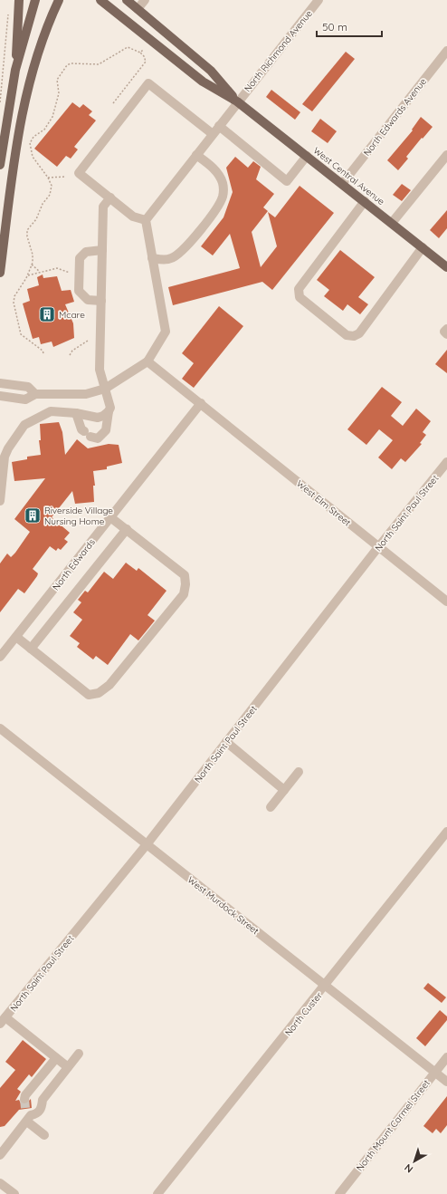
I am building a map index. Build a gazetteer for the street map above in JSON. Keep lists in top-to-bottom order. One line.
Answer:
{"streets":{"main road":["West Central Avenue"],"street":["North Richmond Avenue","North Edwards Avenue","West Elm Street","North Saint Paul Street","North Edwards","West Murdock Street","North Custer","North Mount Carmel Street"]},"crossings":[["North Richmond Avenue","West Central Avenue"],["North Edwards Avenue","West Central Avenue"],["West Elm Street","North Saint Paul Street"],["West Elm Street","North Edwards"],["North Saint Paul Street","West Murdock Street"],["West Murdock Street","North Custer"],["West Murdock Street","North Mount Carmel Street"]],"places":{"building":["Mcare","Riverside Village Nursing Home"]},"scale_bar":"50 m","north":"bottom left"}
